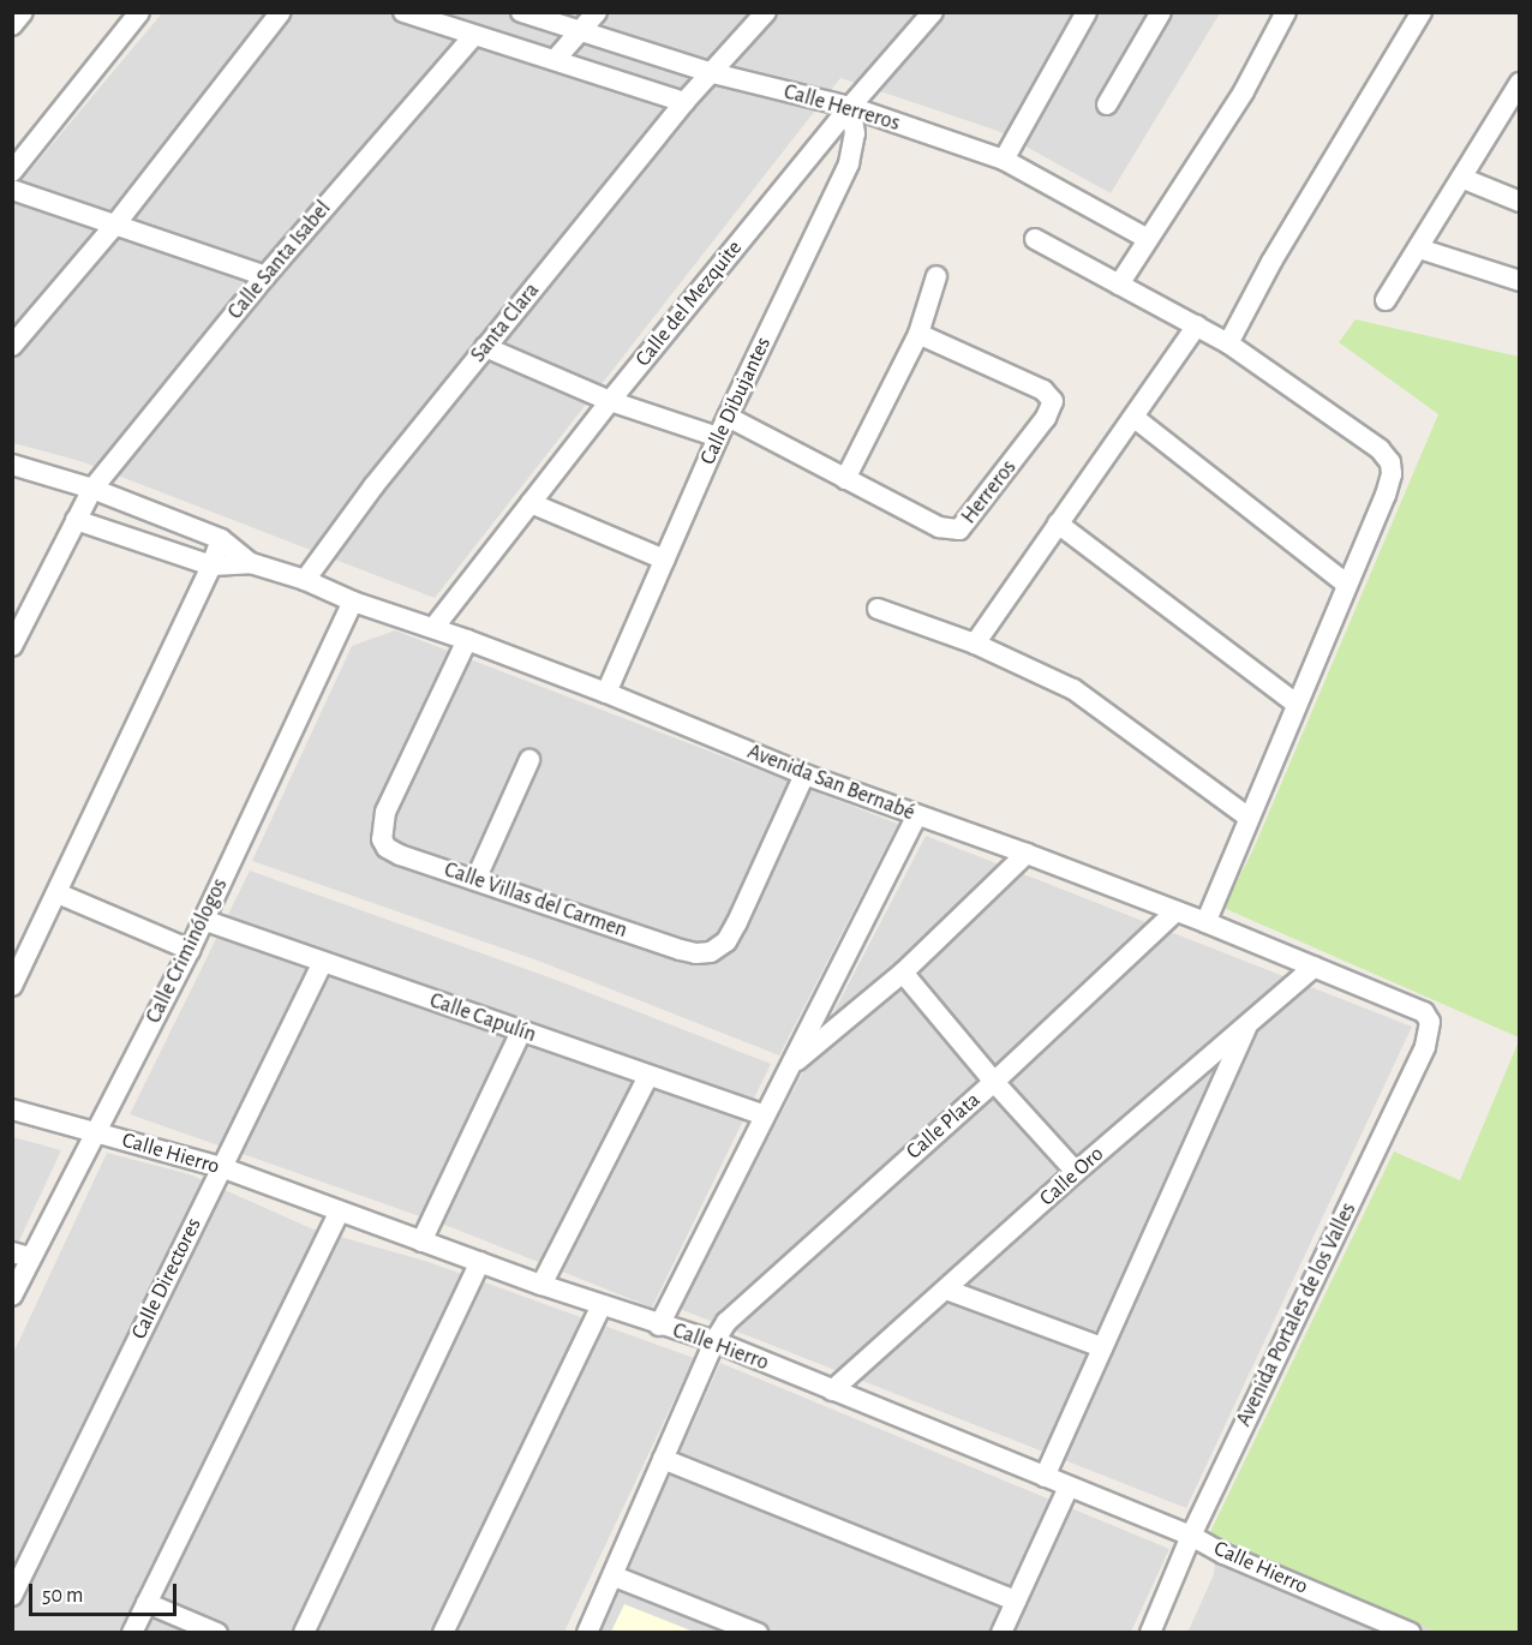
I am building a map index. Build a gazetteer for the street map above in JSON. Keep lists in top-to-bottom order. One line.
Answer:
{"streets":{"street":["Calle Herreros","Calle Santa Isabel","Calle del Mezquite","Santa Clara","Calle Dibujantes","Herreros","Avenida San Bernabé","Calle Villas del Carmen","Calle Criminólogos","Calle Capulín","Calle Plata","Calle Hierro","Calle Oro","Calle Directores","Avenida Portales de los Valles"]},"crossings":[["Calle Herreros","Calle del Mezquite"],["Calle Herreros","Santa Clara"],["Calle Herreros","Calle Dibujantes"],["Calle Santa Isabel","Avenida San Bernabé"],["Calle del Mezquite","Calle Dibujantes"],["Calle del Mezquite","Avenida San Bernabé"],["Santa Clara","Avenida San Bernabé"],["Calle Dibujantes","Herreros"],["Calle Dibujantes","Avenida San Bernabé"],["Avenida San Bernabé","Calle Villas del Carmen"],["Avenida San Bernabé","Calle Criminólogos"],["Avenida San Bernabé","Calle Plata"],["Avenida San Bernabé","Calle Oro"],["Avenida San Bernabé","Avenida Portales de los Valles"],["Calle Criminólogos","Calle Capulín"],["Calle Criminólogos","Calle Hierro"],["Calle Capulín","Calle Directores"],["Calle Plata","Calle Hierro"],["Calle Hierro","Calle Oro"],["Calle Hierro","Calle Directores"],["Calle Hierro","Avenida Portales de los Valles"]],"scale_bar":"50 m"}
